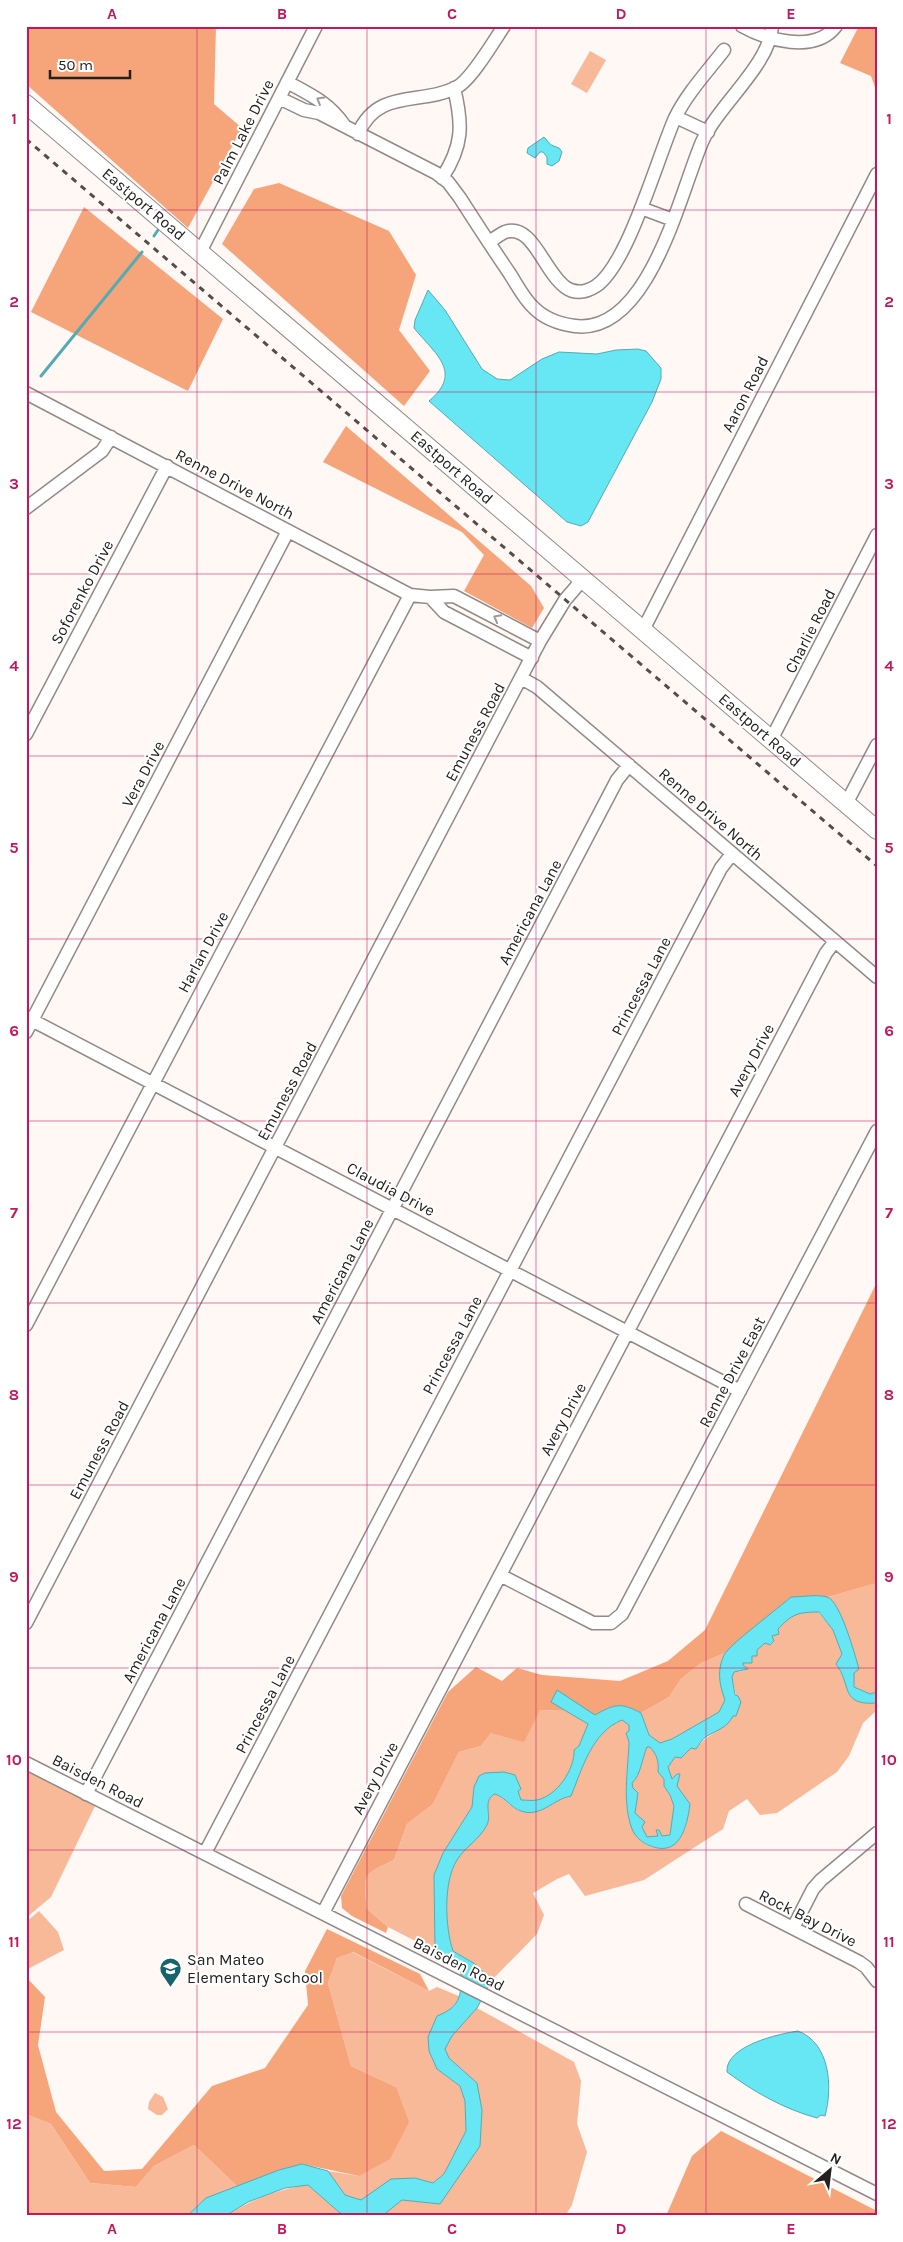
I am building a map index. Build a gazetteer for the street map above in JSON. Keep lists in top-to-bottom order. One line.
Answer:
{"streets":{"street":["Palm Lake Drive","Eastport Road","Aaron Road","Renne Drive North","Soforenko Drive","Charlie Road","Emuness Road","Vera Drive","Americana Lane","Harlan Drive","Princessa Lane","Avery Drive","Claudia Drive","Renne Drive East","Baisden Road","Rock Bay Drive"]},"crossings":[["Palm Lake Drive","Eastport Road"],["Eastport Road","Aaron Road"],["Eastport Road","Charlie Road"],["Eastport Road","Emuness Road"],["Renne Drive North","Soforenko Drive"],["Renne Drive North","Emuness Road"],["Renne Drive North","Vera Drive"],["Renne Drive North","Americana Lane"],["Renne Drive North","Harlan Drive"],["Renne Drive North","Princessa Lane"],["Renne Drive North","Avery Drive"],["Emuness Road","Claudia Drive"],["Vera Drive","Claudia Drive"],["Americana Lane","Claudia Drive"],["Americana Lane","Baisden Road"],["Harlan Drive","Claudia Drive"],["Princessa Lane","Claudia Drive"],["Princessa Lane","Baisden Road"],["Avery Drive","Claudia Drive"],["Avery Drive","Renne Drive East"],["Avery Drive","Baisden Road"],["Claudia Drive","Renne Drive East"]],"places":{"school or university":["San Mateo Elementary School"]},"scale_bar":"50 m","north":"top right","grid":{"columns":["A","B","C","D","E"],"rows":["1","2","3","4","5","6","7","8","9","10","11","12"]}}
